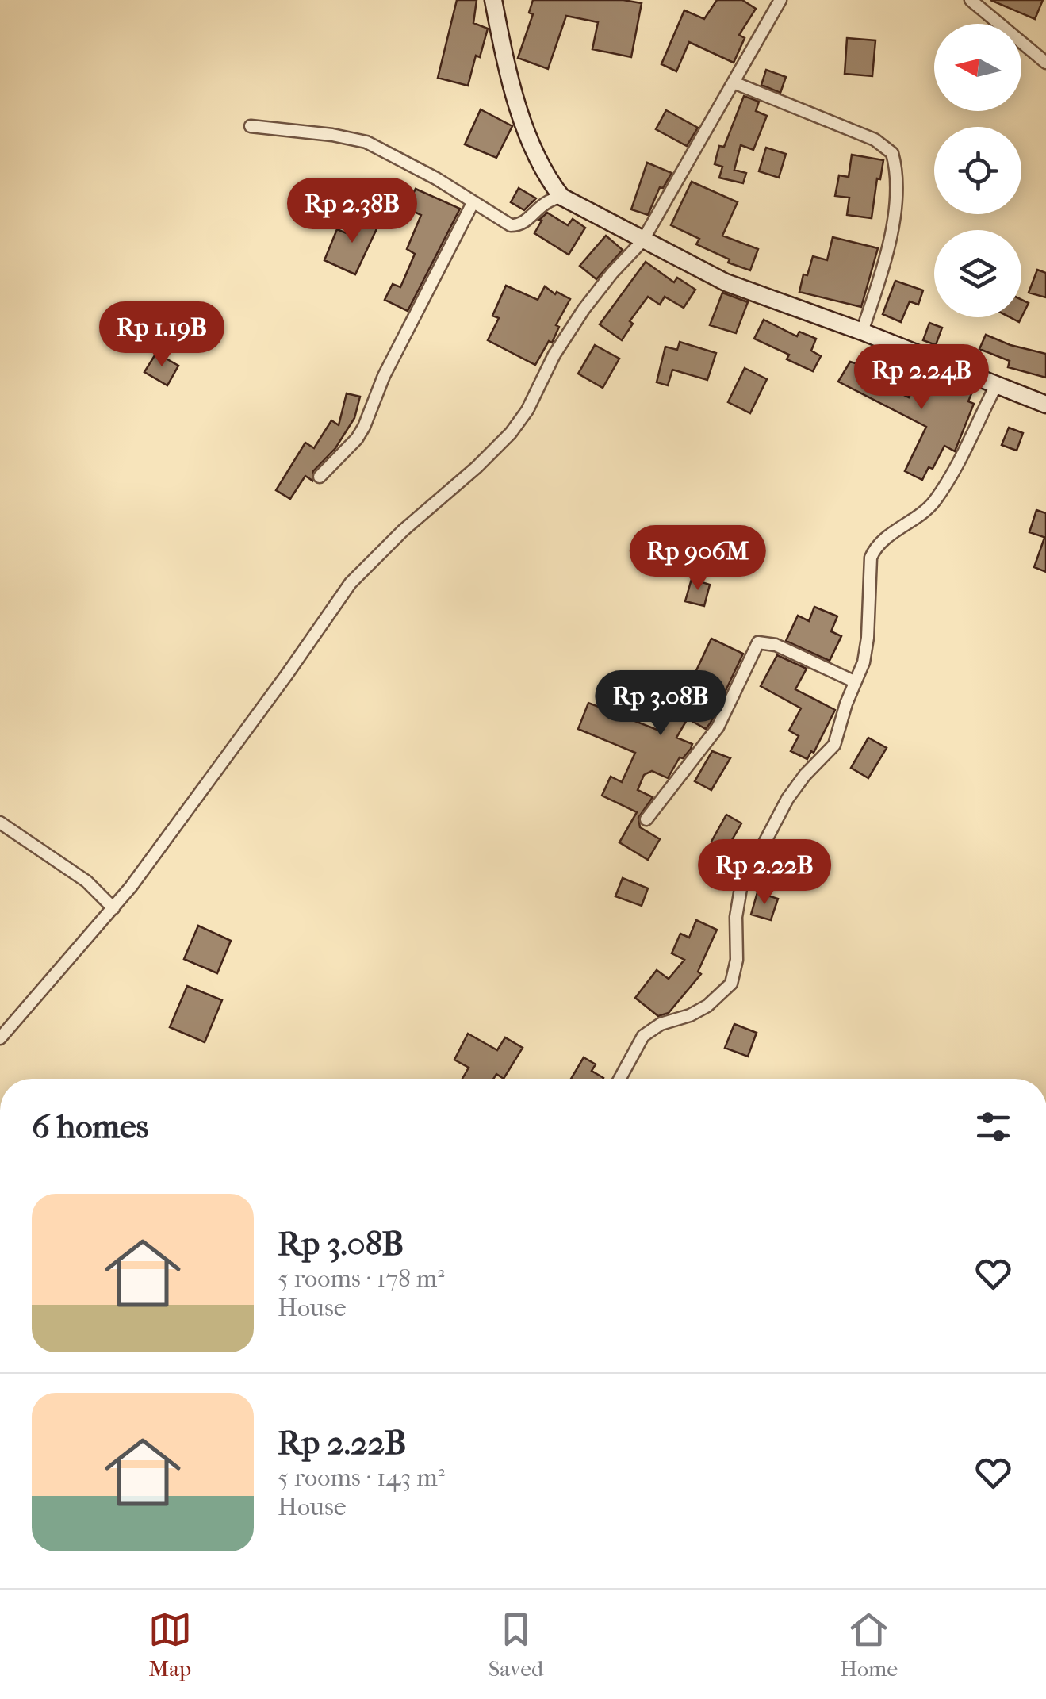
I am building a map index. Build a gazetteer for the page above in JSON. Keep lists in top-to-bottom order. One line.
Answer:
{"north":"left","page":{"price":["Rp 2.38B","Rp 1.19B","Rp 2.24B","Rp 906M","Rp 3.08B","Rp 2.22B"],"heading":"6 homes","list":[{"name":"Rp 3.08B","note":"5 rooms · 178 m² · House"},{"name":"Rp 2.22B","note":"5 rooms · 143 m² · House"}],"tabs":["Map","Saved","Home"]}}
